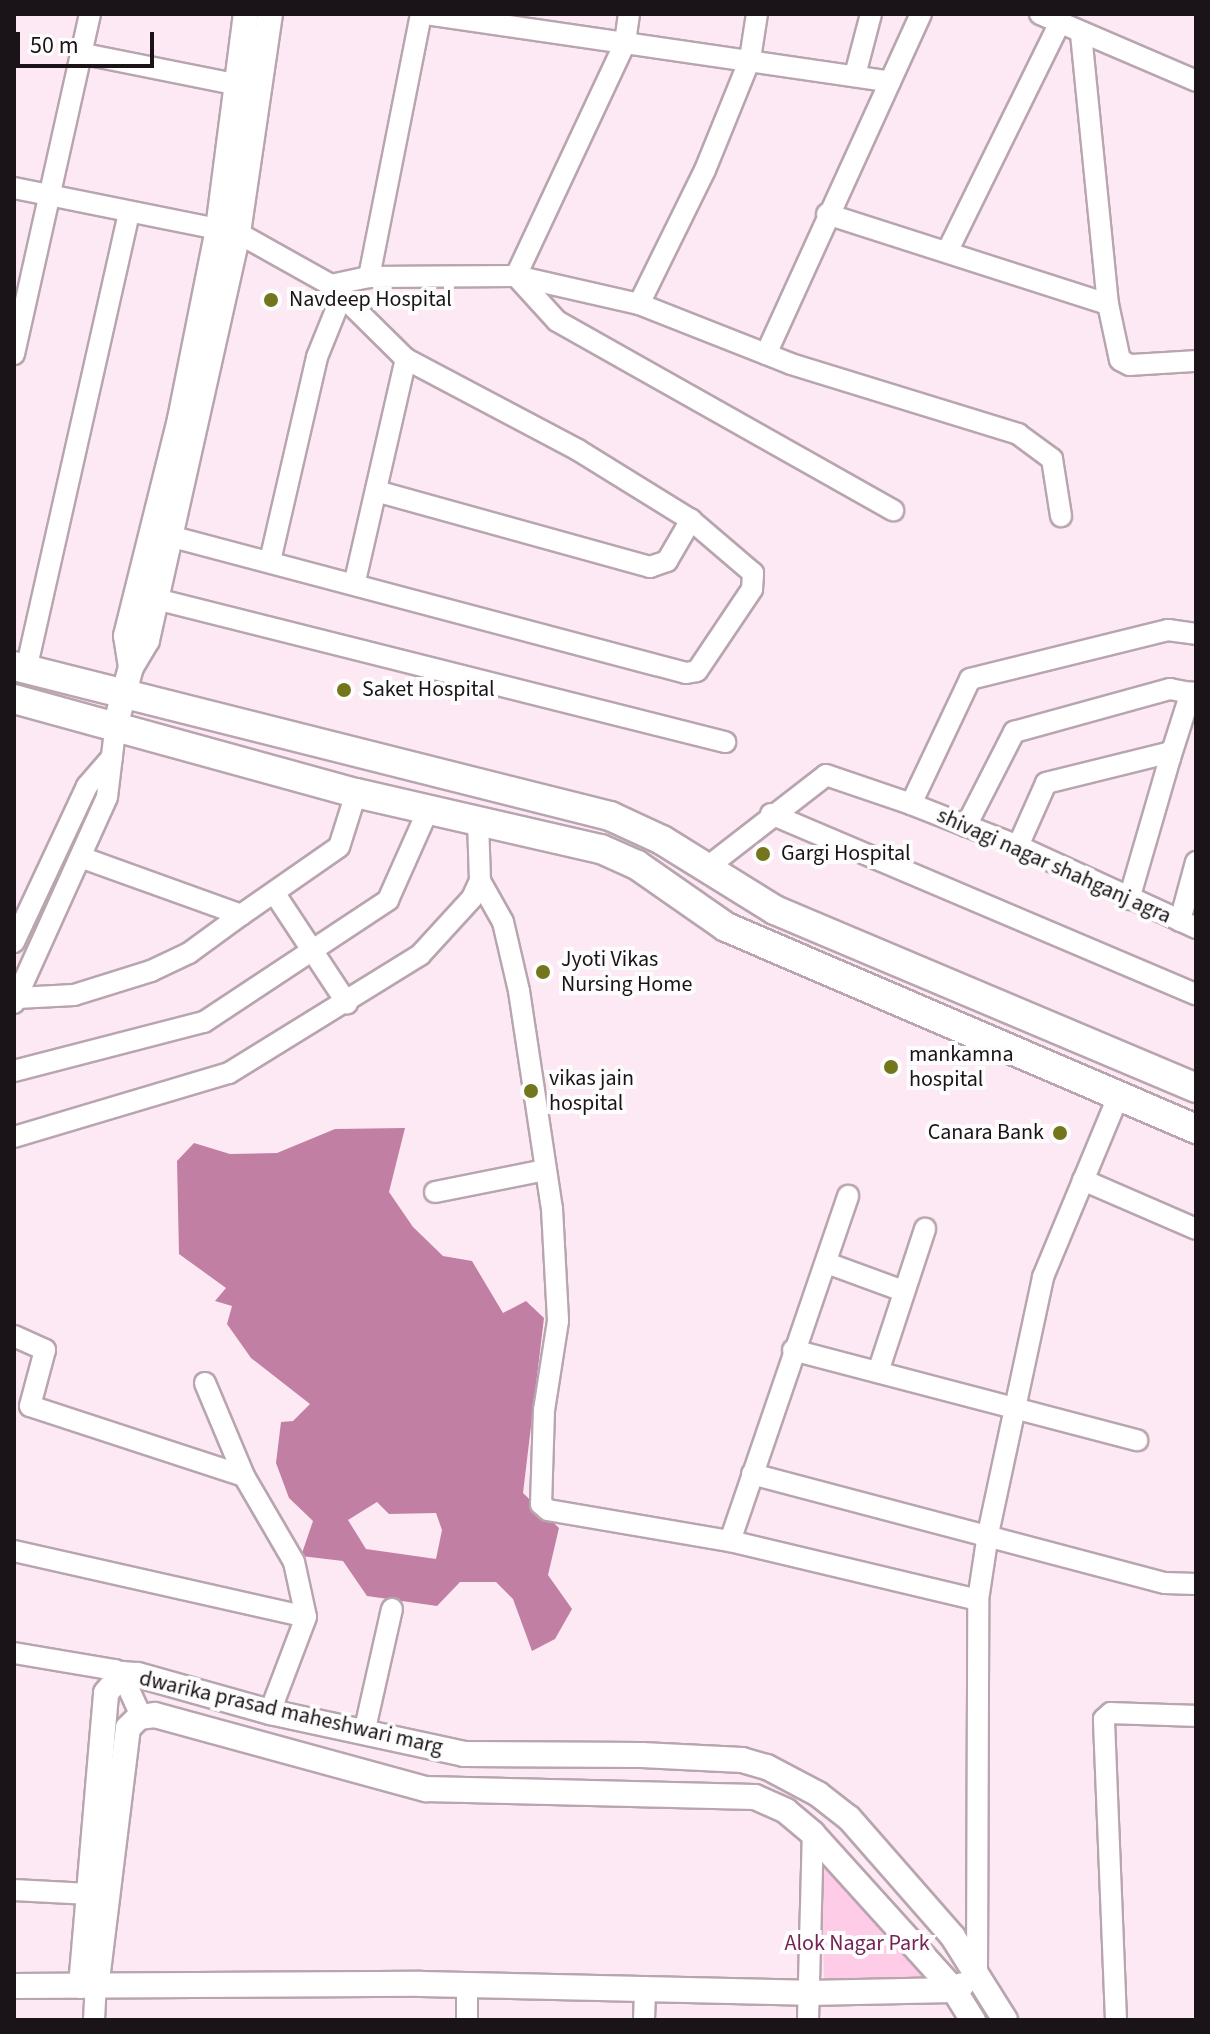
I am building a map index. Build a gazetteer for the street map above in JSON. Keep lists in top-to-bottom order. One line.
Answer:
{"streets":{"street":["shivagi nagar shahganj agra","dwarika prasad maheshwari marg"]},"parks":["Alok Nagar Park"],"places":["Navdeep Hospital","Saket Hospital","Gargi Hospital","Jyoti Vikas Nursing Home","mankamna hospital","vikas jain hospital","Canara Bank"],"scale_bar":"50 m"}
